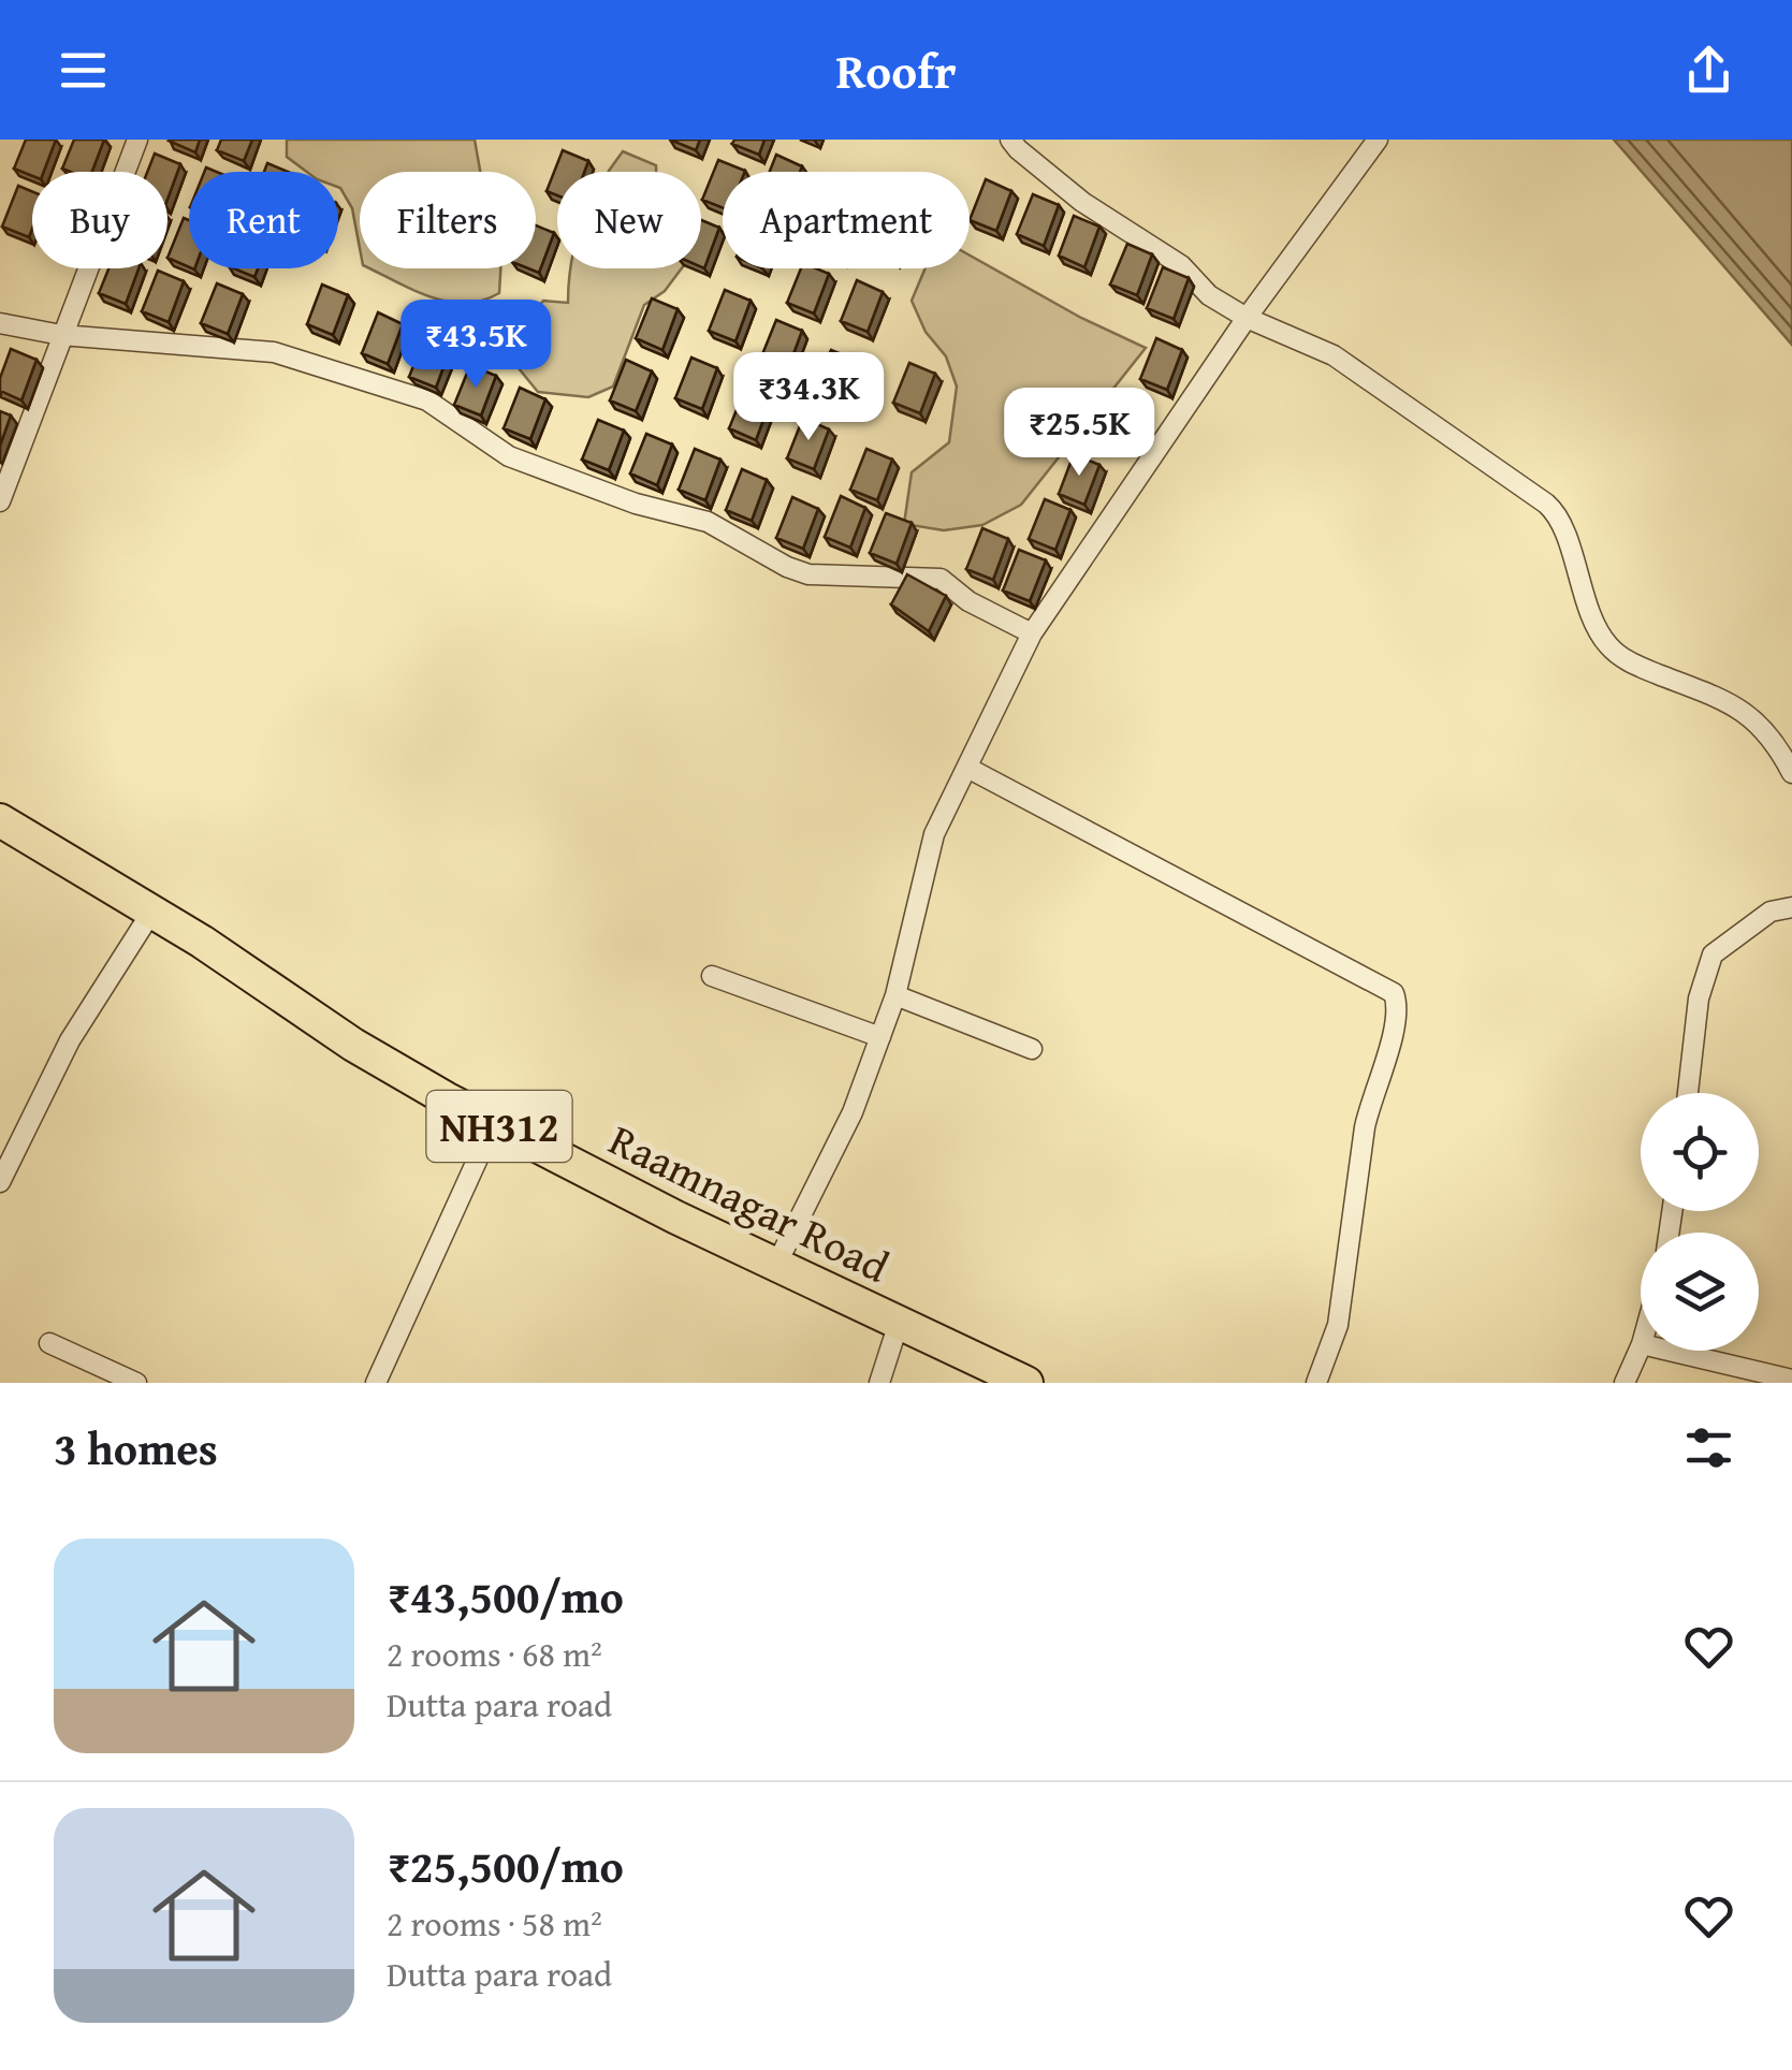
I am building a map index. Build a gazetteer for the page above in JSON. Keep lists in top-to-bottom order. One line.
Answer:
{"streets":{"highway":["NH312","Raamnagar Road"]},"page":{"header":"Roofr","chip":["Buy","Rent","Filters","New","Apartment"],"price":["₹43.5K","₹34.3K","₹25.5K"],"heading":"3 homes","list":[{"name":"₹43,500/mo","note":"2 rooms · 68 m² · Dutta para road"},{"name":"₹25,500/mo","note":"2 rooms · 58 m² · Dutta para road"}]}}
